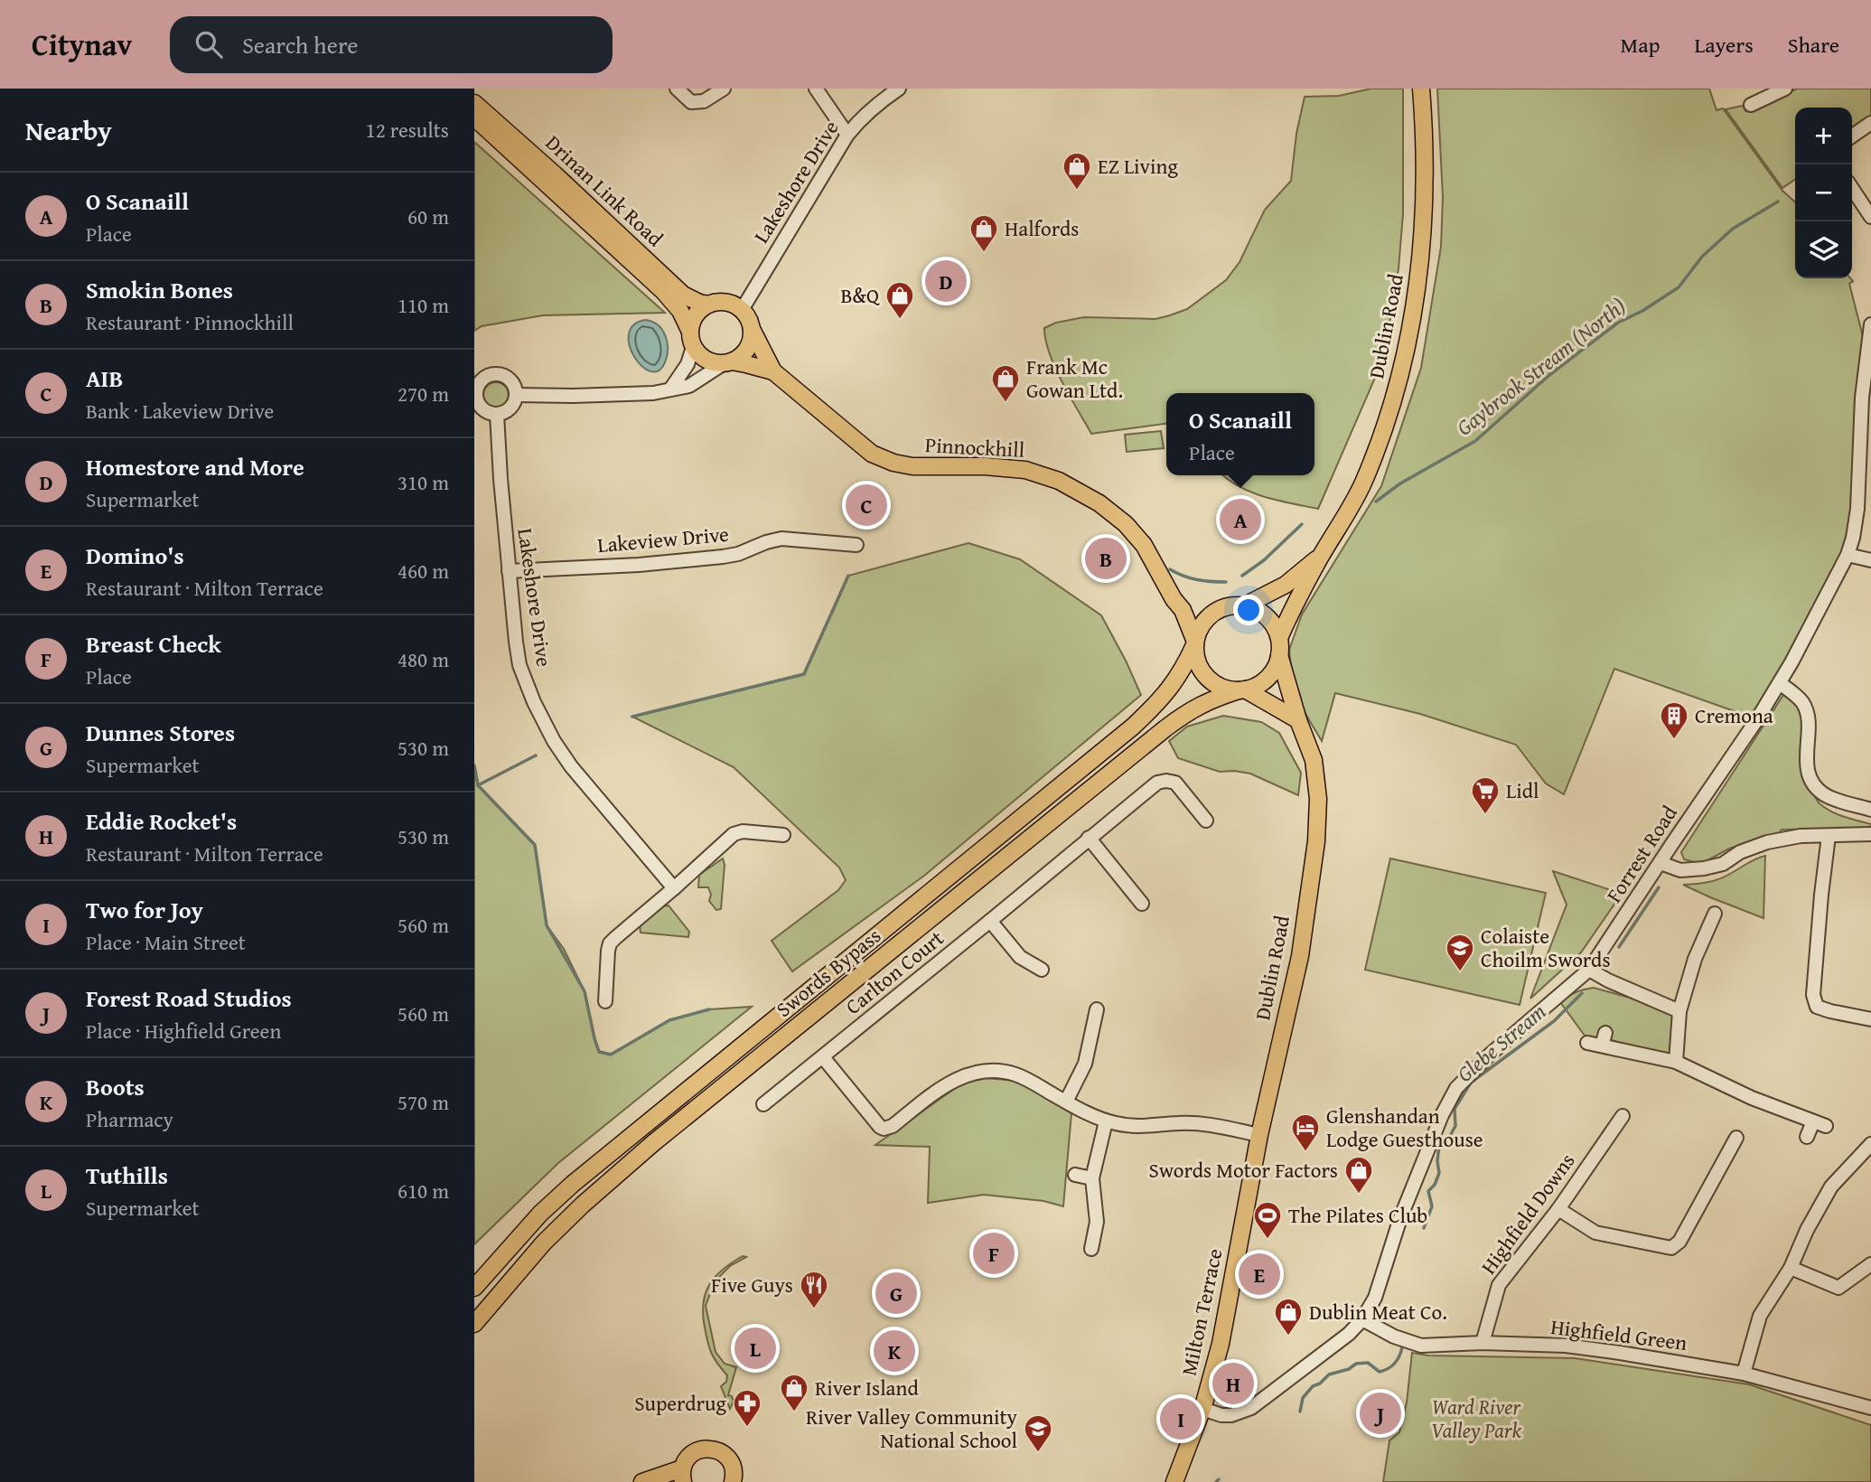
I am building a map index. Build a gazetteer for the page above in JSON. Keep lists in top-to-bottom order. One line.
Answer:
{"streets":{"main road":["Drinan Link Road","Dublin Road","Pinnockhill","Swords Bypass","Milton Terrace"],"street":["Lakeshore Drive","Lakeview Drive","Forrest Road","Carlton Court","Highfield Downs","Highfield Green"]},"crossings":[["Lakeshore Drive","Drinan Link Road"],["Lakeshore Drive","Pinnockhill"],["Lakeshore Drive","Lakeview Drive"],["Drinan Link Road","Pinnockhill"],["Dublin Road","Pinnockhill"],["Dublin Road","Swords Bypass"],["Dublin Road","Milton Terrace"],["Pinnockhill","Swords Bypass"],["Forrest Road","Milton Terrace"],["Forrest Road","Highfield Green"],["Highfield Downs","Highfield Green"]],"water":["Gaybrook Stream (North)","Glebe Stream"],"parks":["Ward River Valley Park"],"places":{"shop":["EZ Living","Halfords","B&Q","Frank Mc Gowan Ltd.","Swords Motor Factors","Dublin Meat Co.","River Island"],"building":["Cremona"],"supermarket":["Lidl"],"school or university":["Colaiste Choilm Swords","River Valley Community National School"],"hotel":["Glenshandan Lodge Guesthouse"],"sports":["The Pilates Club"],"restaurant":["Five Guys"],"pharmacy":["Superdrug"]},"page":{"header":"Citynav","search":"Search here","nav":["Map","Layers","Share"],"heading":["Nearby","12 results"],"map_buttons":["+","−"],"list":[{"mark":"A","name":"O Scanaill","note":"Place","value":"60 m"},{"mark":"B","name":"Smokin Bones","note":"Restaurant · Pinnockhill","value":"110 m"},{"mark":"C","name":"AIB","note":"Bank · Lakeview Drive","value":"270 m"},{"mark":"D","name":"Homestore and More","note":"Supermarket","value":"310 m"},{"mark":"E","name":"Domino's","note":"Restaurant · Milton Terrace","value":"460 m"},{"mark":"F","name":"Breast Check","note":"Place","value":"480 m"},{"mark":"G","name":"Dunnes Stores","note":"Supermarket","value":"530 m"},{"mark":"H","name":"Eddie Rocket's","note":"Restaurant · Milton Terrace","value":"530 m"},{"mark":"I","name":"Two for Joy","note":"Place · Main Street","value":"560 m"},{"mark":"J","name":"Forest Road Studios","note":"Place · Highfield Green","value":"560 m"},{"mark":"K","name":"Boots","note":"Pharmacy","value":"570 m"},{"mark":"L","name":"Tuthills","note":"Supermarket","value":"610 m"}],"pins":["D","C","A","B","F","E","G","L","K","H","J","I"],"popup":["O Scanaill","Place"]}}
